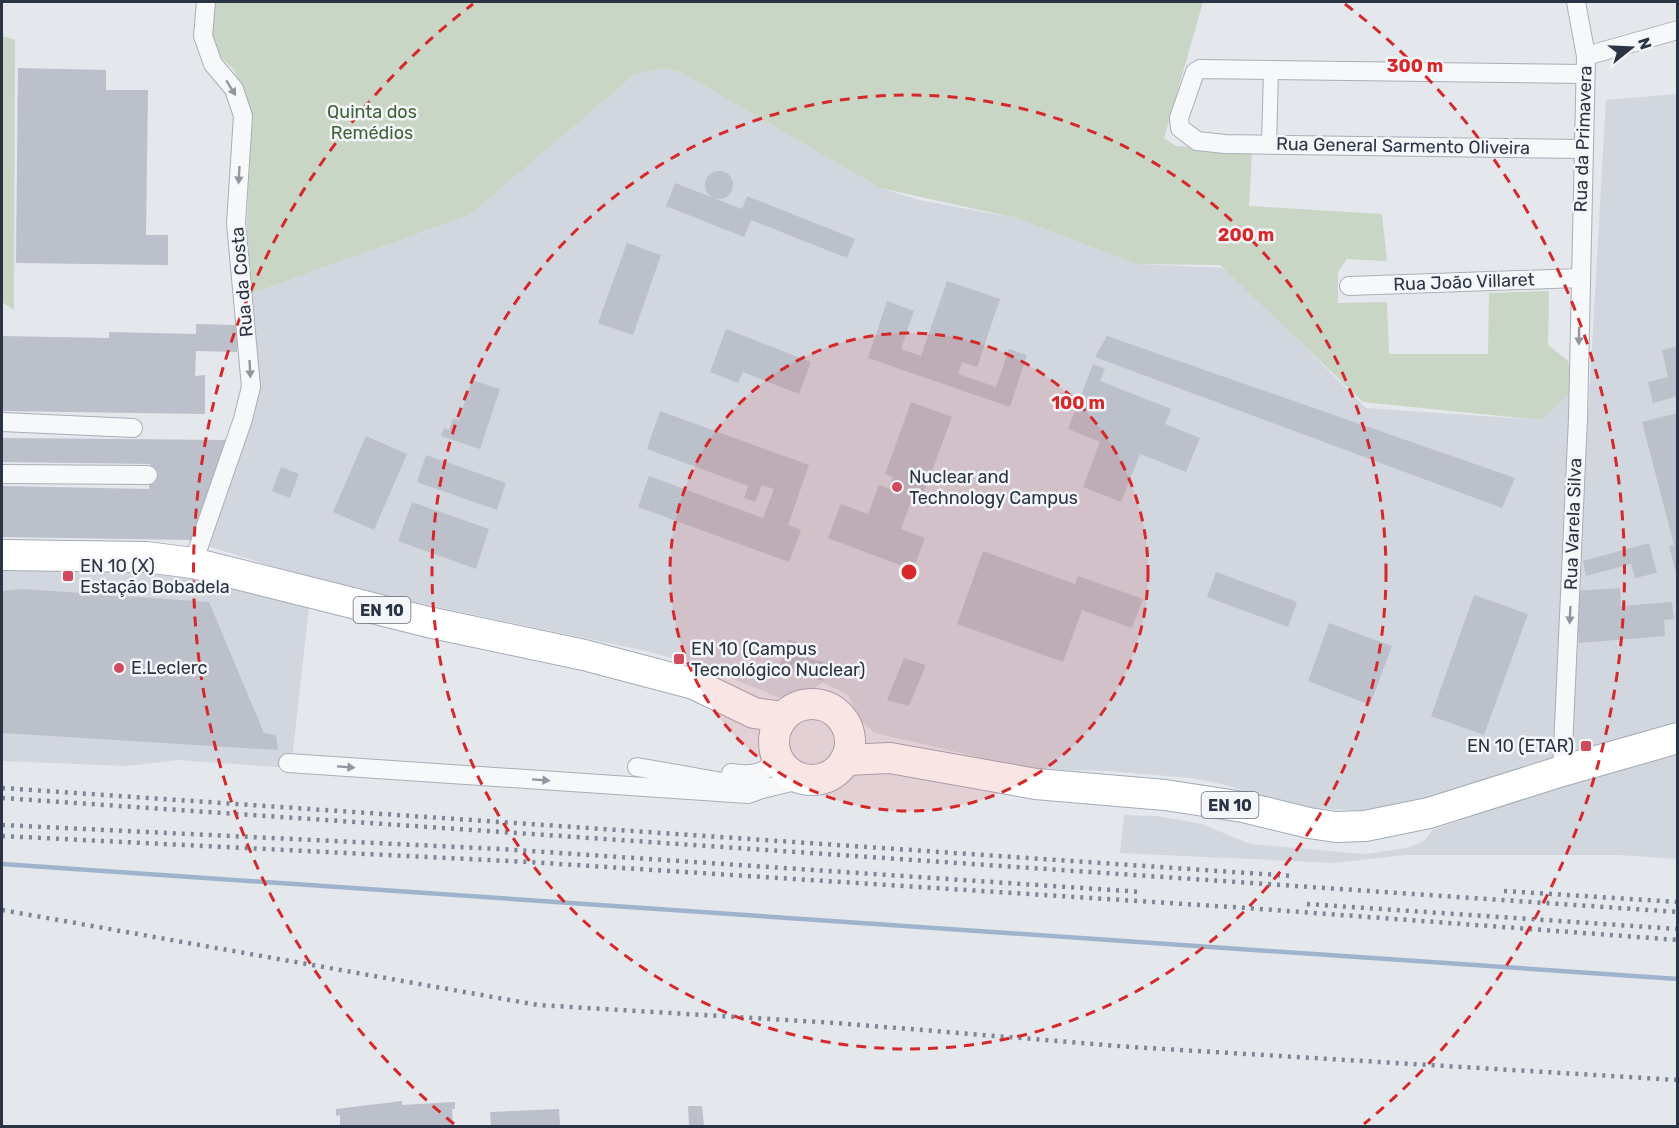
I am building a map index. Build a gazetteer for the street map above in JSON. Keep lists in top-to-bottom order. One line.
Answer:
{"streets":{"main road":["EN 10"],"street":["Rua da Primavera","Rua General Sarmento Oliveira","Rua da Costa","Rua João Villaret","Rua Varela Silva"]},"crossings":[["Rua da Primavera","Rua General Sarmento Oliveira"],["Rua da Primavera","Rua João Villaret"],["Rua da Primavera","Rua Varela Silva"],["Rua da Costa","EN 10"],["Rua João Villaret","Rua Varela Silva"],["Rua Varela Silva","EN 10"]],"one_way":["Rua da Costa","Rua Varela Silva"],"parks":["Quinta dos Remédios"],"places":{"other":["Nuclear and Technology Campus","E.Leclerc"],"transit":["EN 10 (X) Estação Bobadela","EN 10 (Campus Tecnológico Nuclear)","EN 10 (ETAR)"]},"north":"right","rings":["300 m","200 m","100 m"]}
